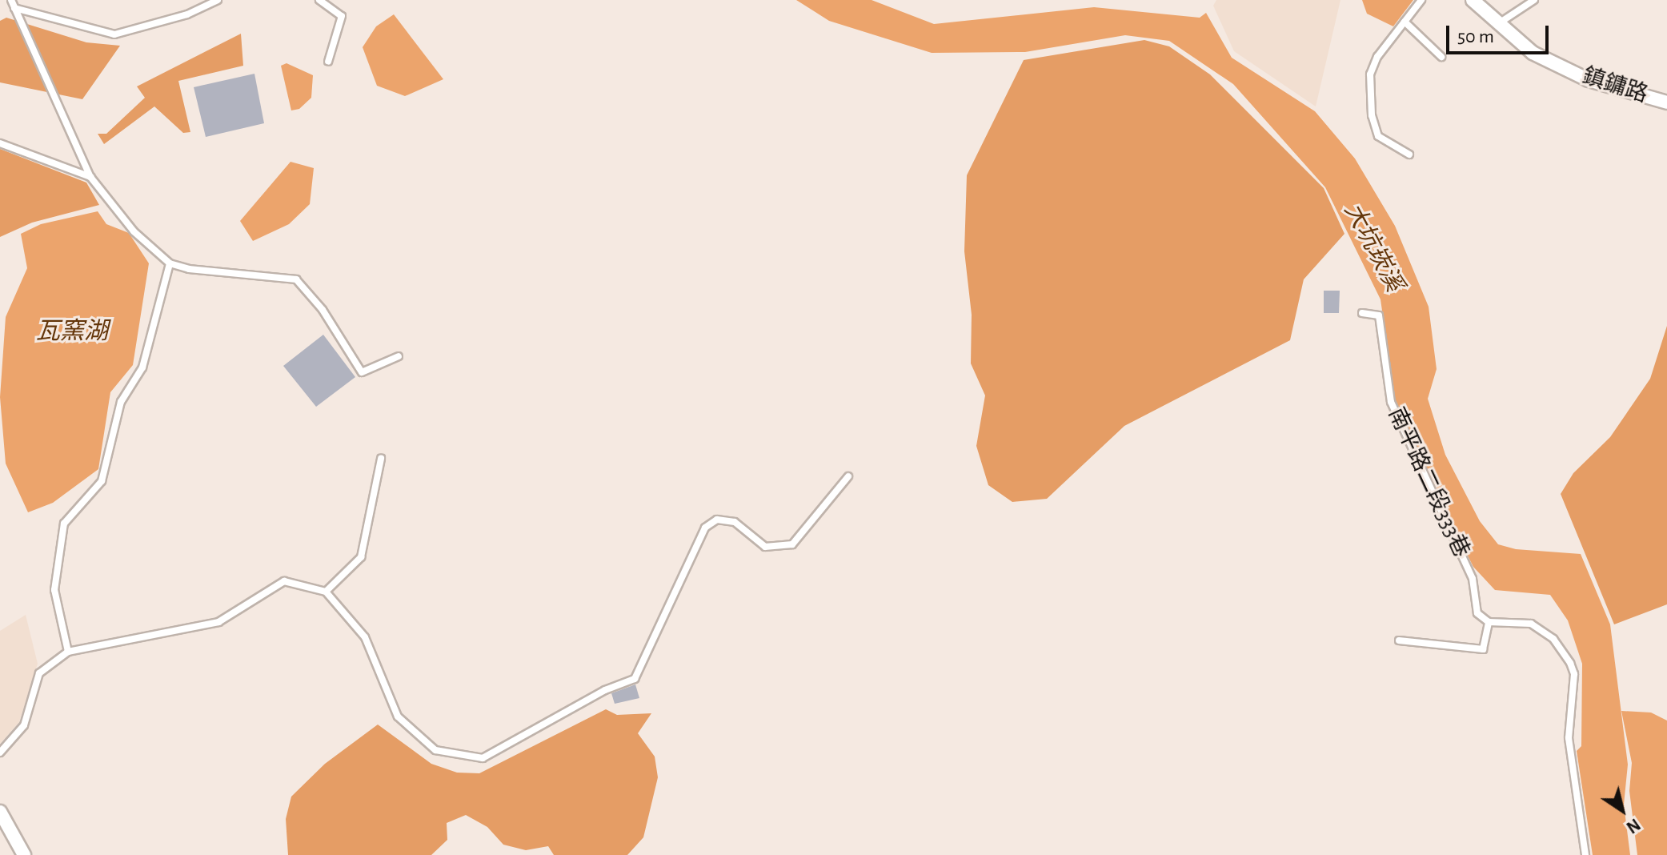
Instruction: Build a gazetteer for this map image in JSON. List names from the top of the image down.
{
  "streets": {
    "street": ["鎮鏞路"],
    "lane": ["南平路二段333巷"]
  },
  "water": ["大坑崁溪", "瓦窯湖"],
  "scale_bar": "50 m",
  "north": "bottom right"
}
